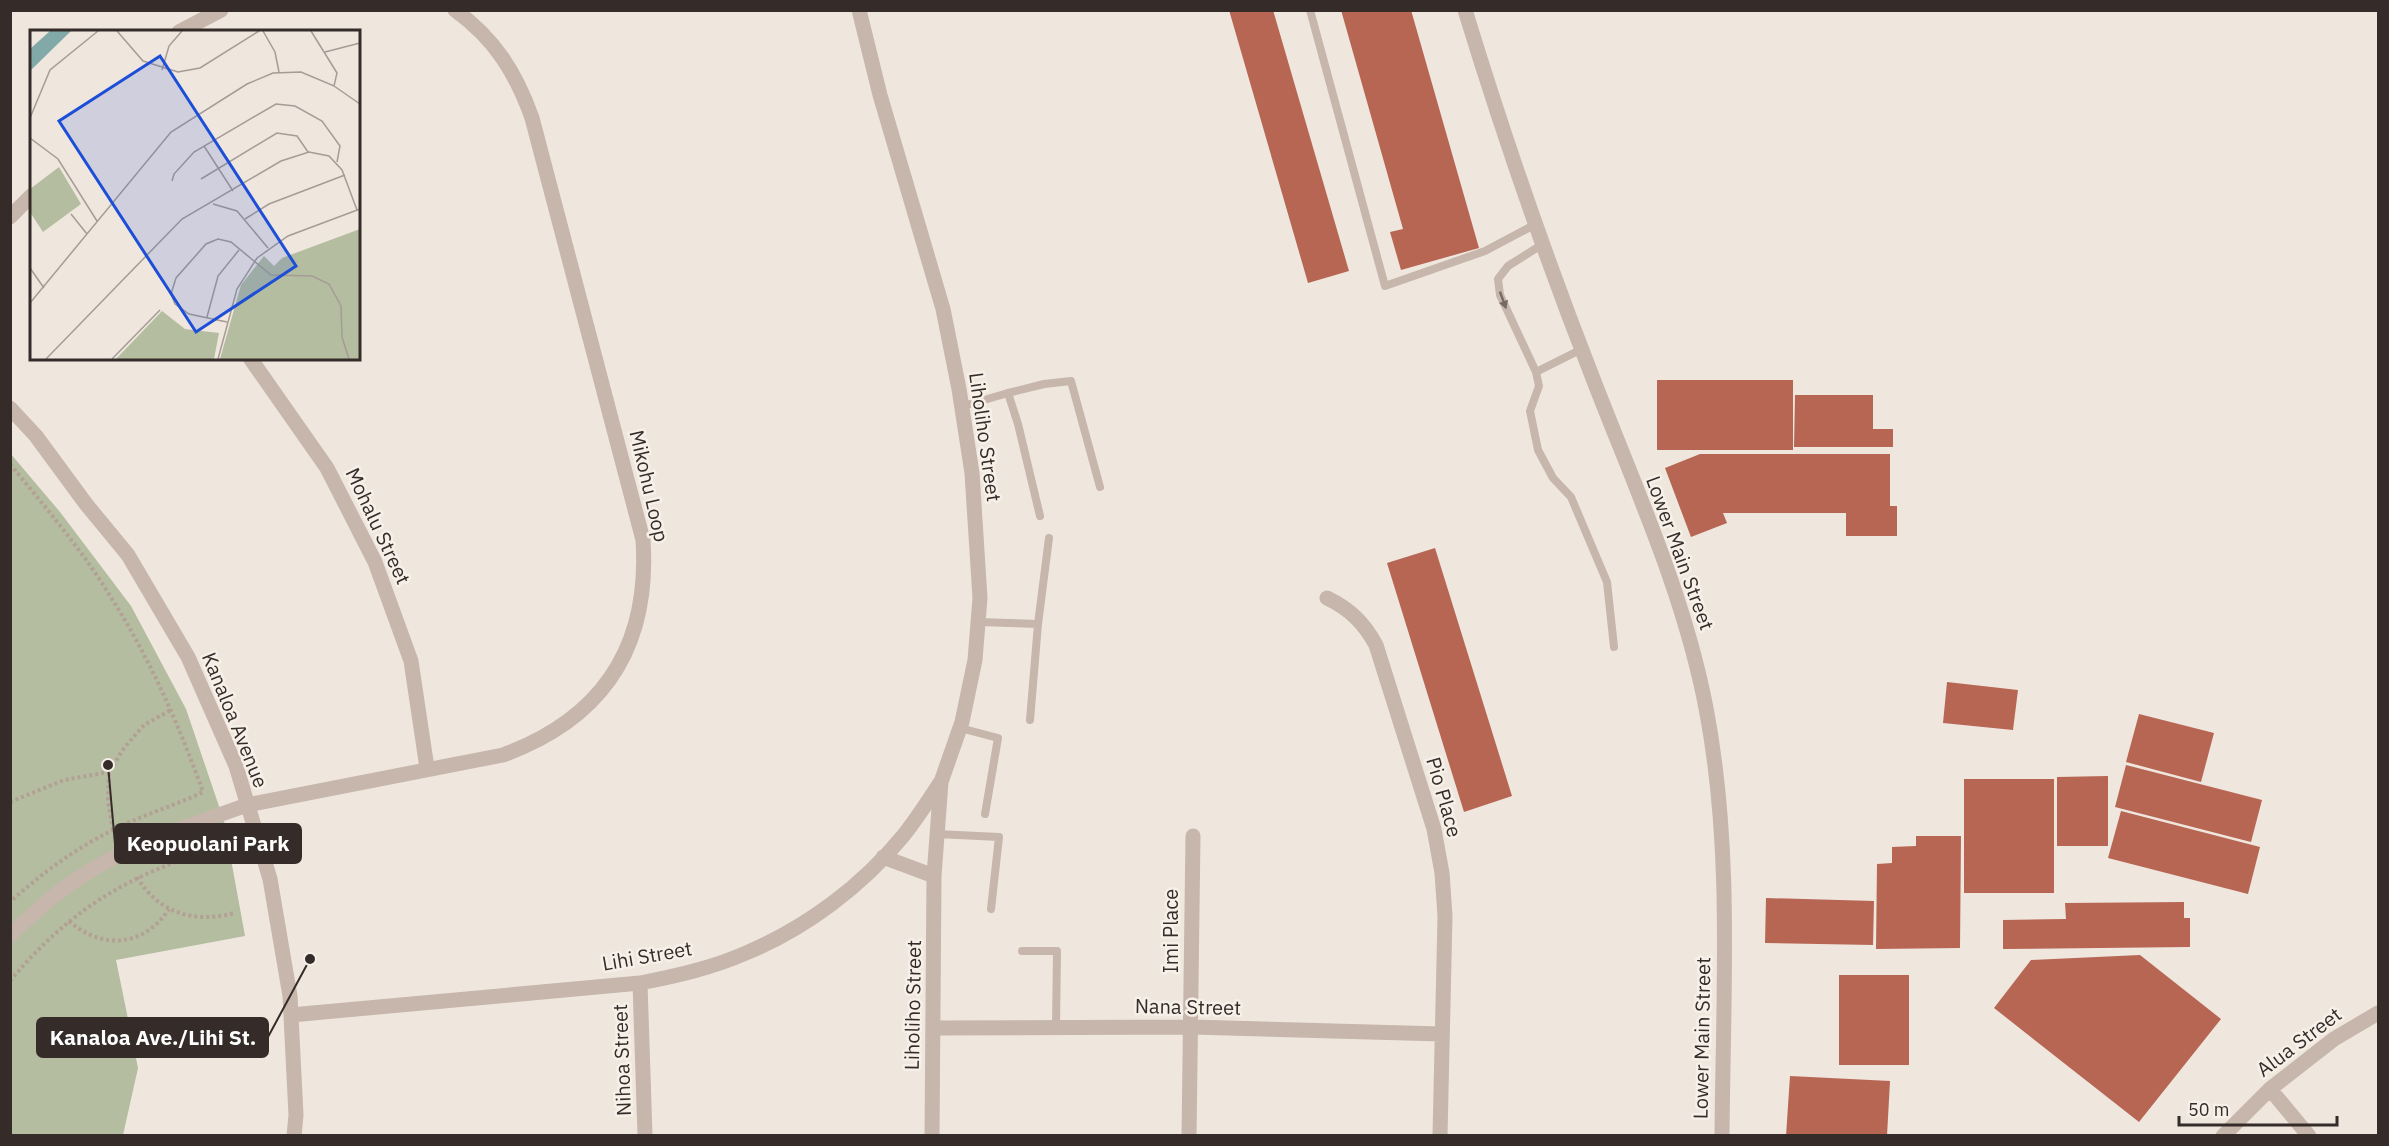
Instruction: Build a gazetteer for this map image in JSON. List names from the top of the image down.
{
  "streets": {
    "street": [
      "Liholiho Street",
      "Mikohu Loop",
      "Mohalu Street",
      "Lower Main Street",
      "Kanaloa Avenue",
      "Pio Place",
      "Imi Place",
      "Lihi Street",
      "Nana Street",
      "Alua Street",
      "Nihoa Street"
    ]
  },
  "crossings": [
    ["Liholiho Street", "Lihi Street"],
    ["Liholiho Street", "Nana Street"],
    ["Mikohu Loop", "Mohalu Street"],
    ["Mikohu Loop", "Kanaloa Avenue"],
    ["Kanaloa Avenue", "Lihi Street"],
    ["Pio Place", "Nana Street"],
    ["Imi Place", "Nana Street"],
    ["Lihi Street", "Nihoa Street"]
  ],
  "places": ["Keopuolani Park", "Kanaloa Ave./Lihi St."],
  "scale_bar": "50 m"
}
